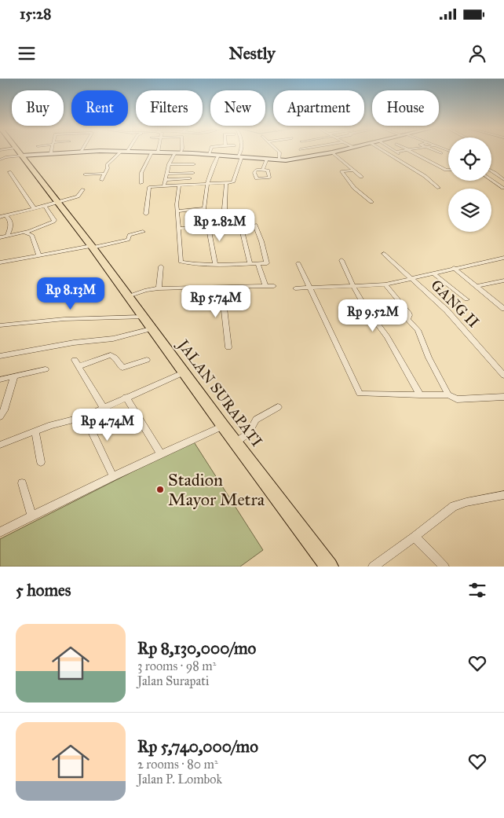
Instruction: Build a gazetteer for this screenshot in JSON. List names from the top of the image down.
{
  "streets": {
    "highway": ["JALAN SURAPATI"],
    "street": ["GANG II"]
  },
  "places": ["Stadion Mayor Metra"],
  "page": {
    "status": "15:28",
    "header": "Nestly",
    "chip": [
      "Buy",
      "Rent",
      "Filters",
      "New",
      "Apartment",
      "House"
    ],
    "price": [
      "Rp 2.82M",
      "Rp 8.13M",
      "Rp 5.74M",
      "Rp 9.52M",
      "Rp 4.74M"
    ],
    "heading": "5 homes",
    "list": [
      {
        "name": "Rp 8,130,000/mo",
        "note": "3 rooms · 98 m² · Jalan Surapati"
      },
      {
        "name": "Rp 5,740,000/mo",
        "note": "2 rooms · 80 m² · Jalan P. Lombok"
      }
    ]
  }
}
